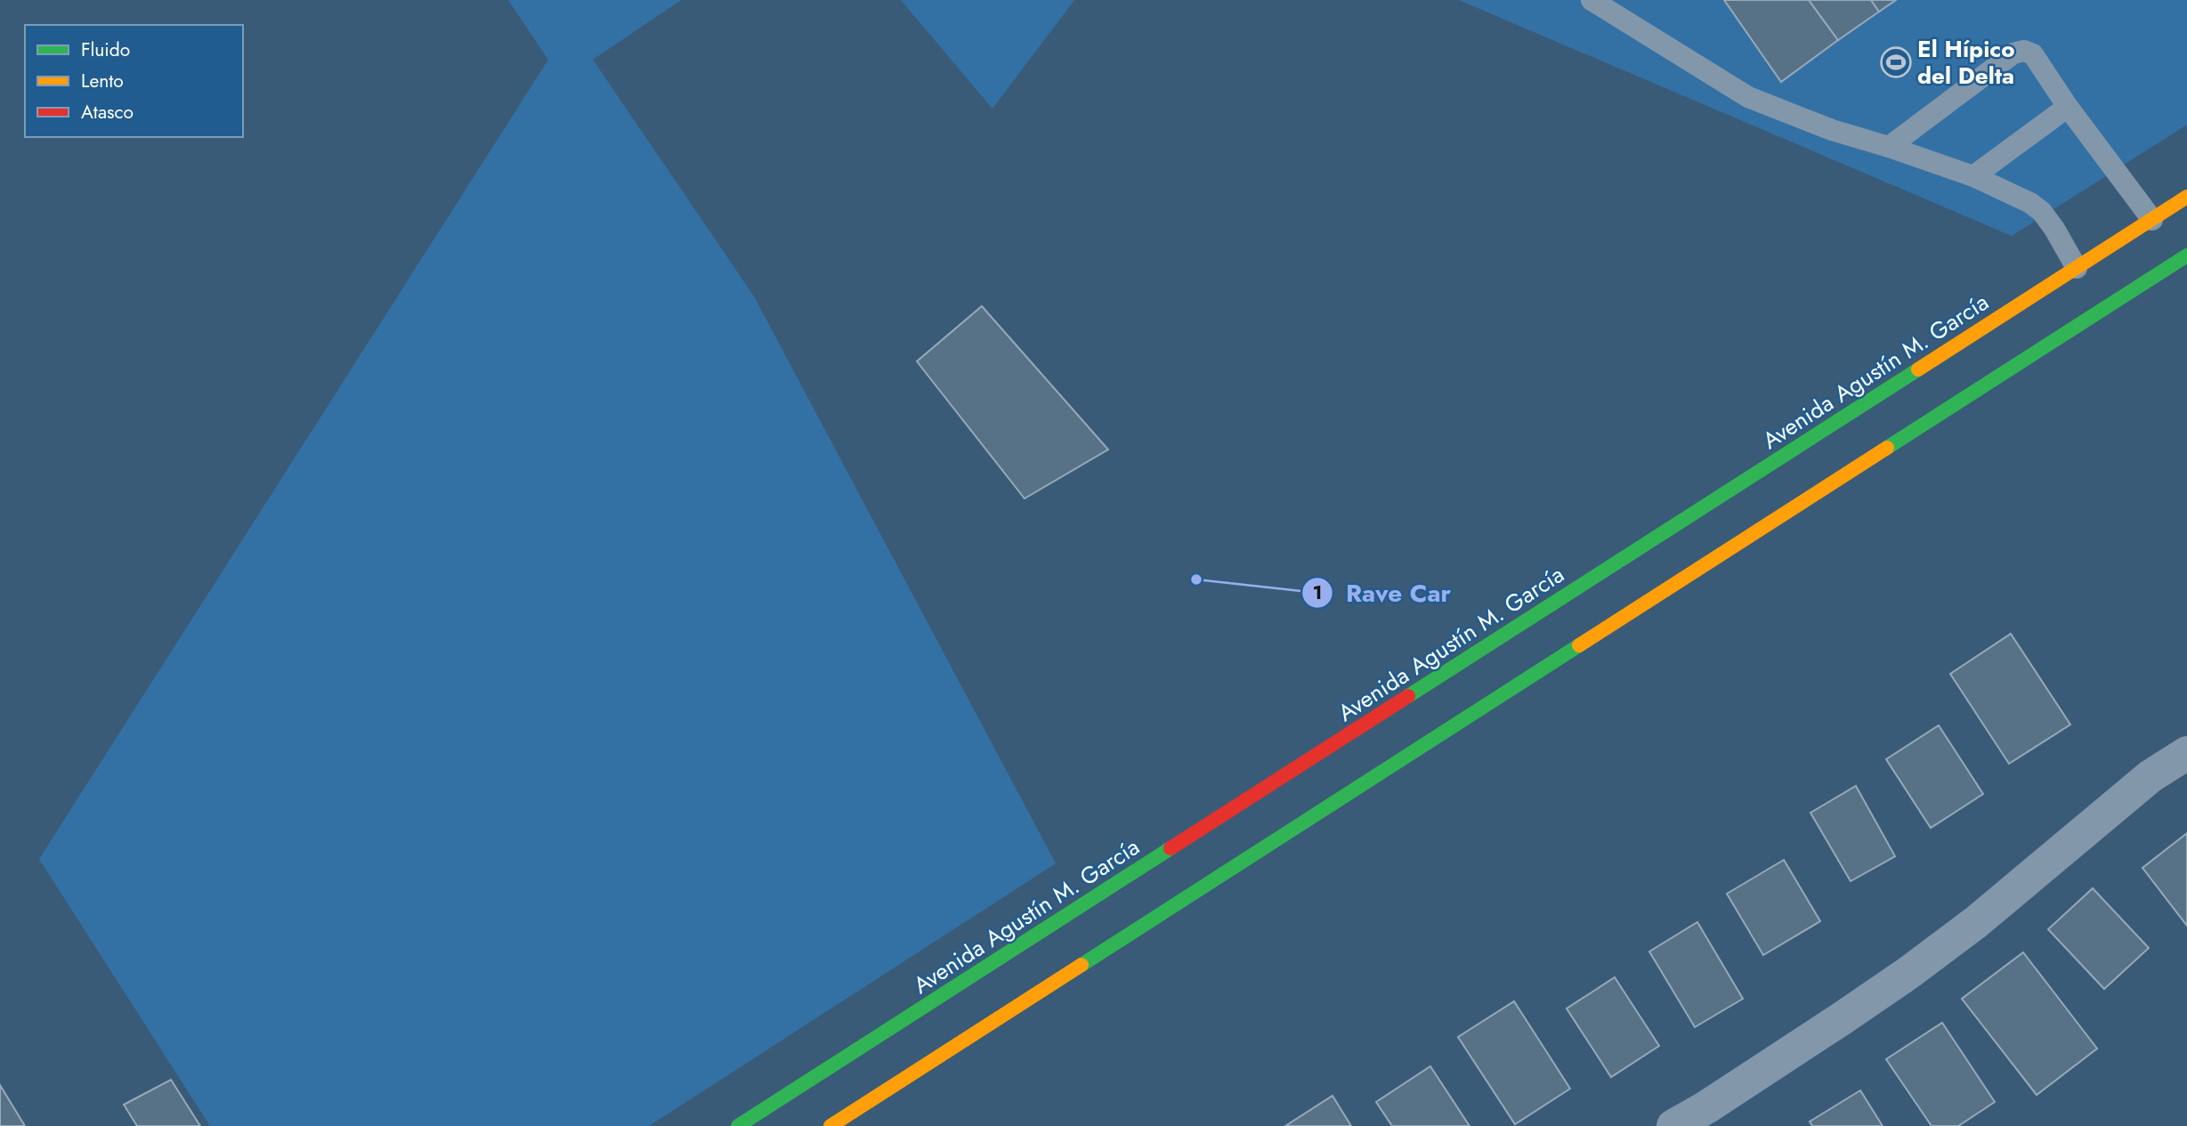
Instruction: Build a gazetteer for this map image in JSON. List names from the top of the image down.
{
  "streets": {
    "main road": ["Avenida Agustín M. García"]
  },
  "places": {
    "sports": ["El Hípico del Delta"],
    "other": ["Rave Car"]
  },
  "legend": ["Fluido", "Lento", "Atasco"]
}
